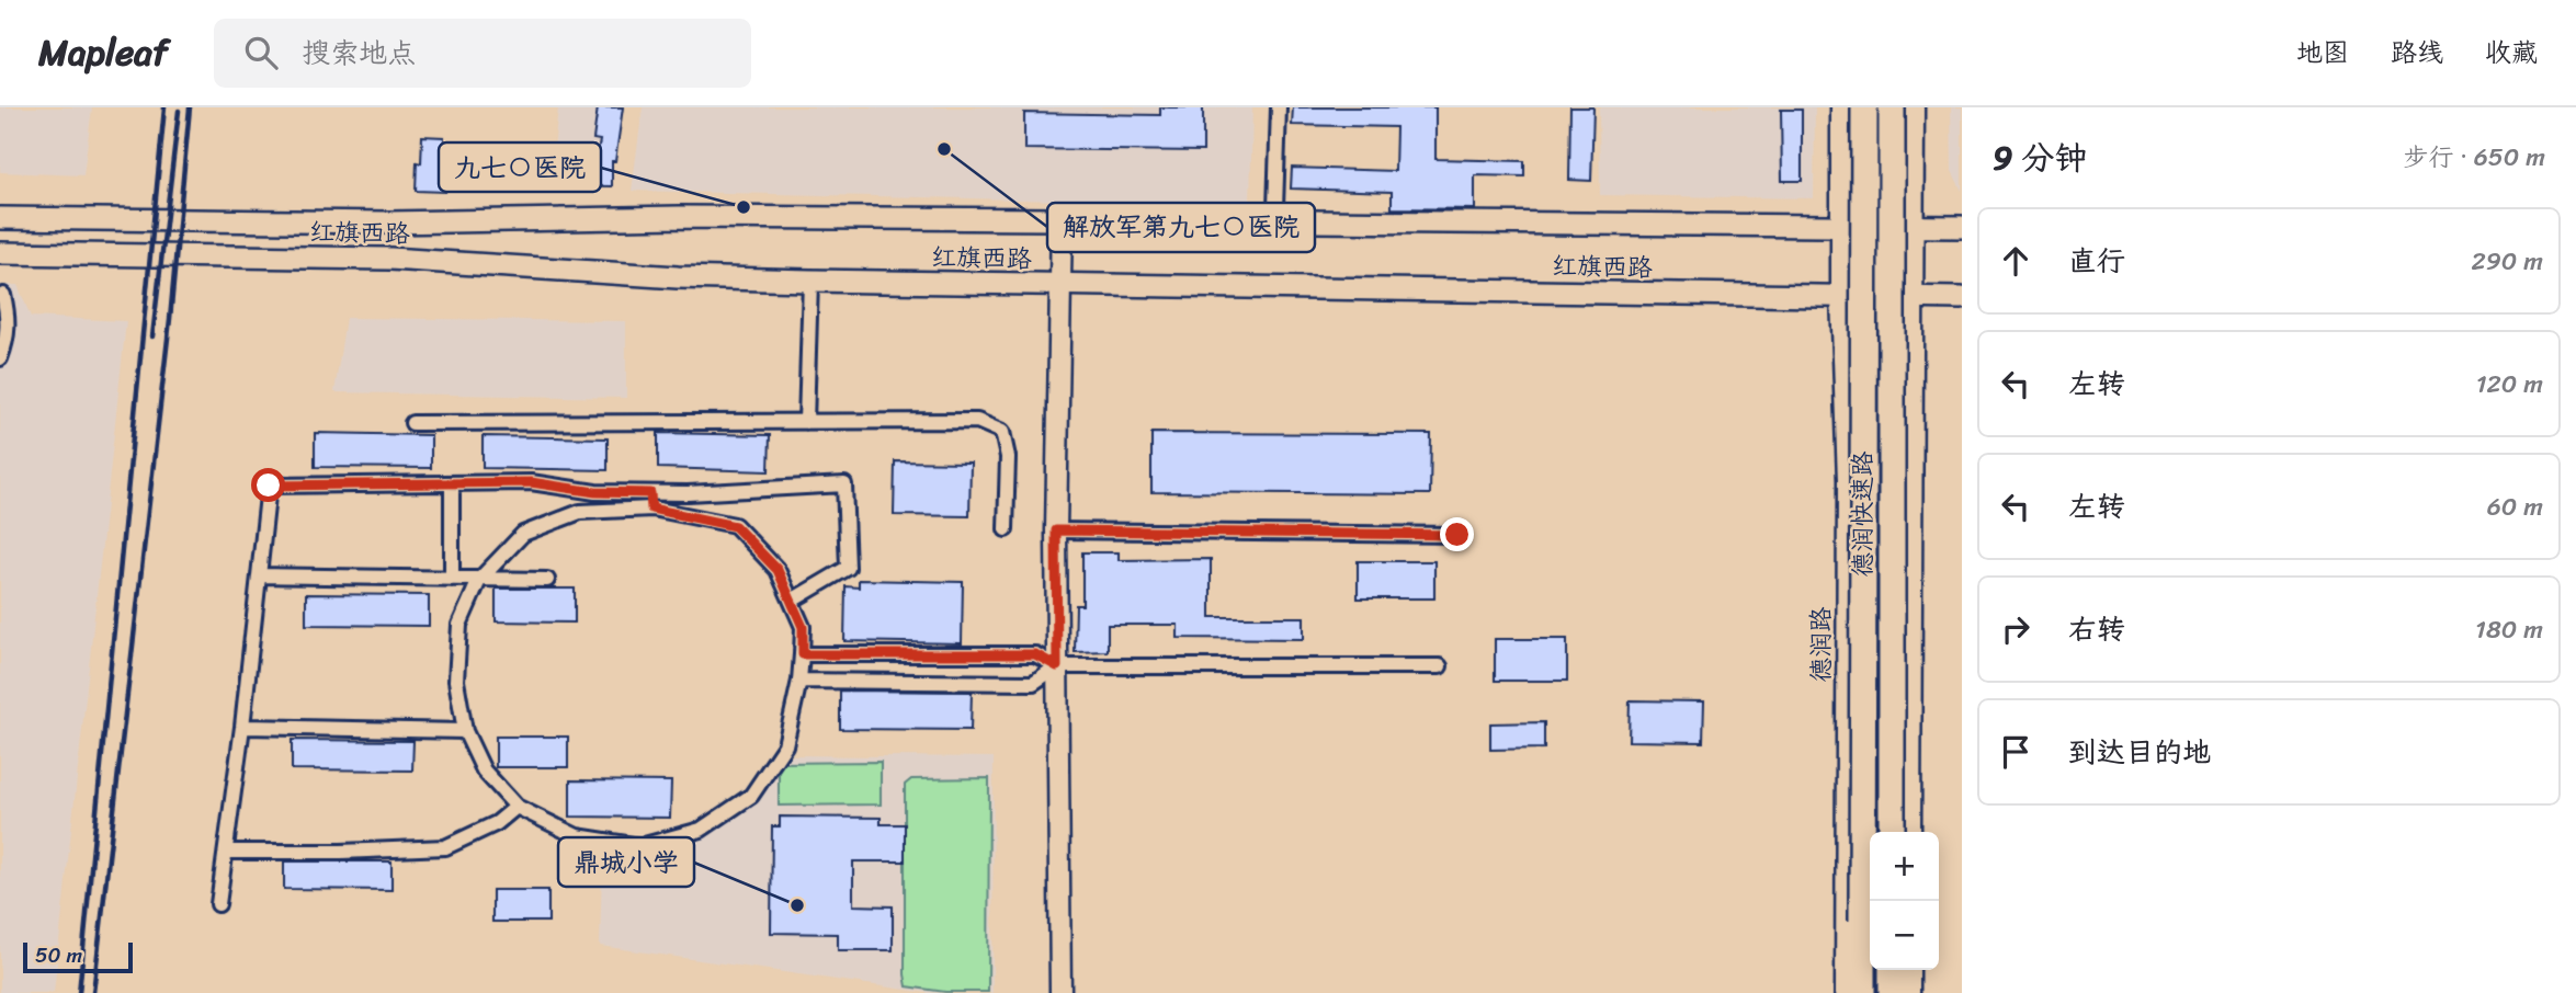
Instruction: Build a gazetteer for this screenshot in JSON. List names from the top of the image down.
{
  "streets": {
    "highway": ["德润快速路"],
    "main road": ["红旗西路", "德润路"]
  },
  "crossings": [
    ["红旗西路", "德润路"]
  ],
  "places": ["解放军第九七〇医院", "九七〇医院", "鼎城小学"],
  "scale_bar": "50 m",
  "page": {
    "header": "Mapleaf",
    "search": "搜索地点",
    "nav": ["地图", "路线", "收藏"],
    "heading": ["9 分钟", "步行 · 650 m"],
    "list": [
      ["直行", "290 m"],
      ["左转", "120 m"],
      ["左转", "60 m"],
      ["右转", "180 m"],
      "到达目的地"
    ],
    "map_buttons": ["+", "−"],
    "scale": "50 m"
  }
}
